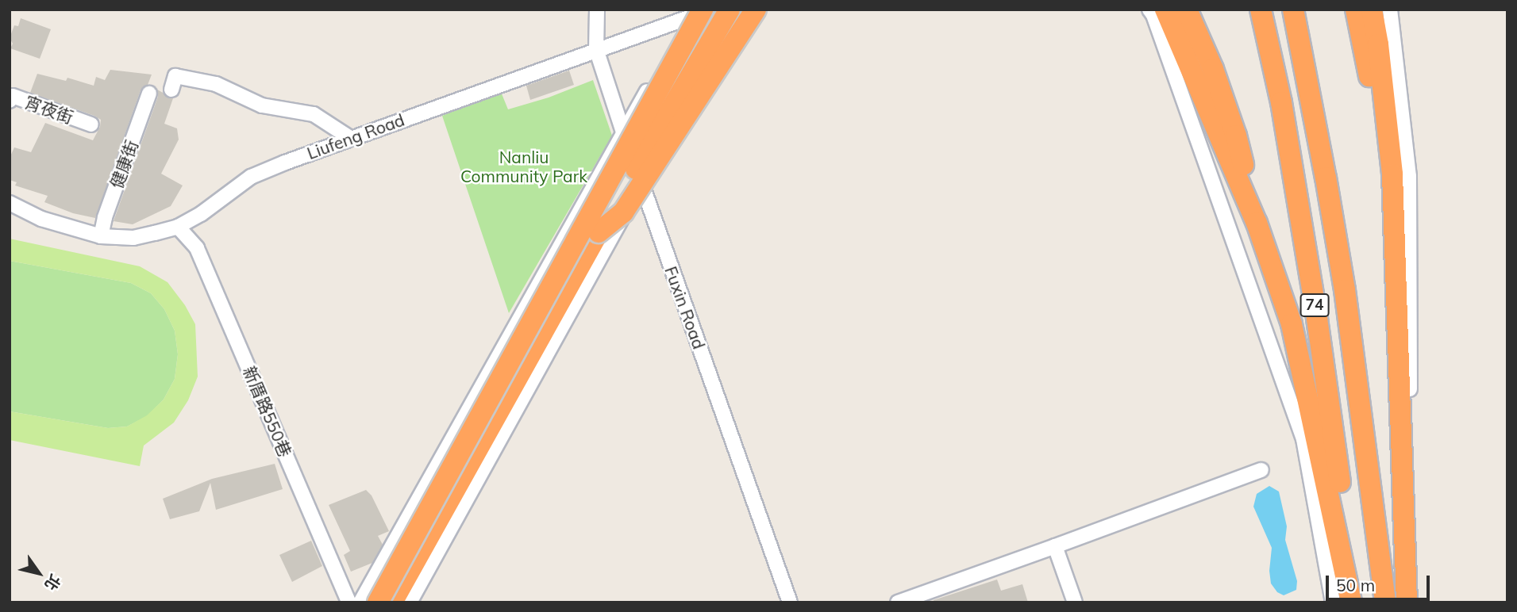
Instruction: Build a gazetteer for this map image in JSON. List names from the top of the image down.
{
  "streets": {
    "highway": ["74"],
    "street": [
      "宵夜街",
      "Liufeng Road",
      "健康街",
      "Fuxin Road",
      "新厝路550巷"
    ]
  },
  "crossings": [
    ["Liufeng Road", "健康街"],
    ["Liufeng Road", "Fuxin Road"],
    ["Liufeng Road", "新厝路550巷"]
  ],
  "parks": ["Nanliu Community Park"],
  "scale_bar": "50 m",
  "north": "bottom right"
}
